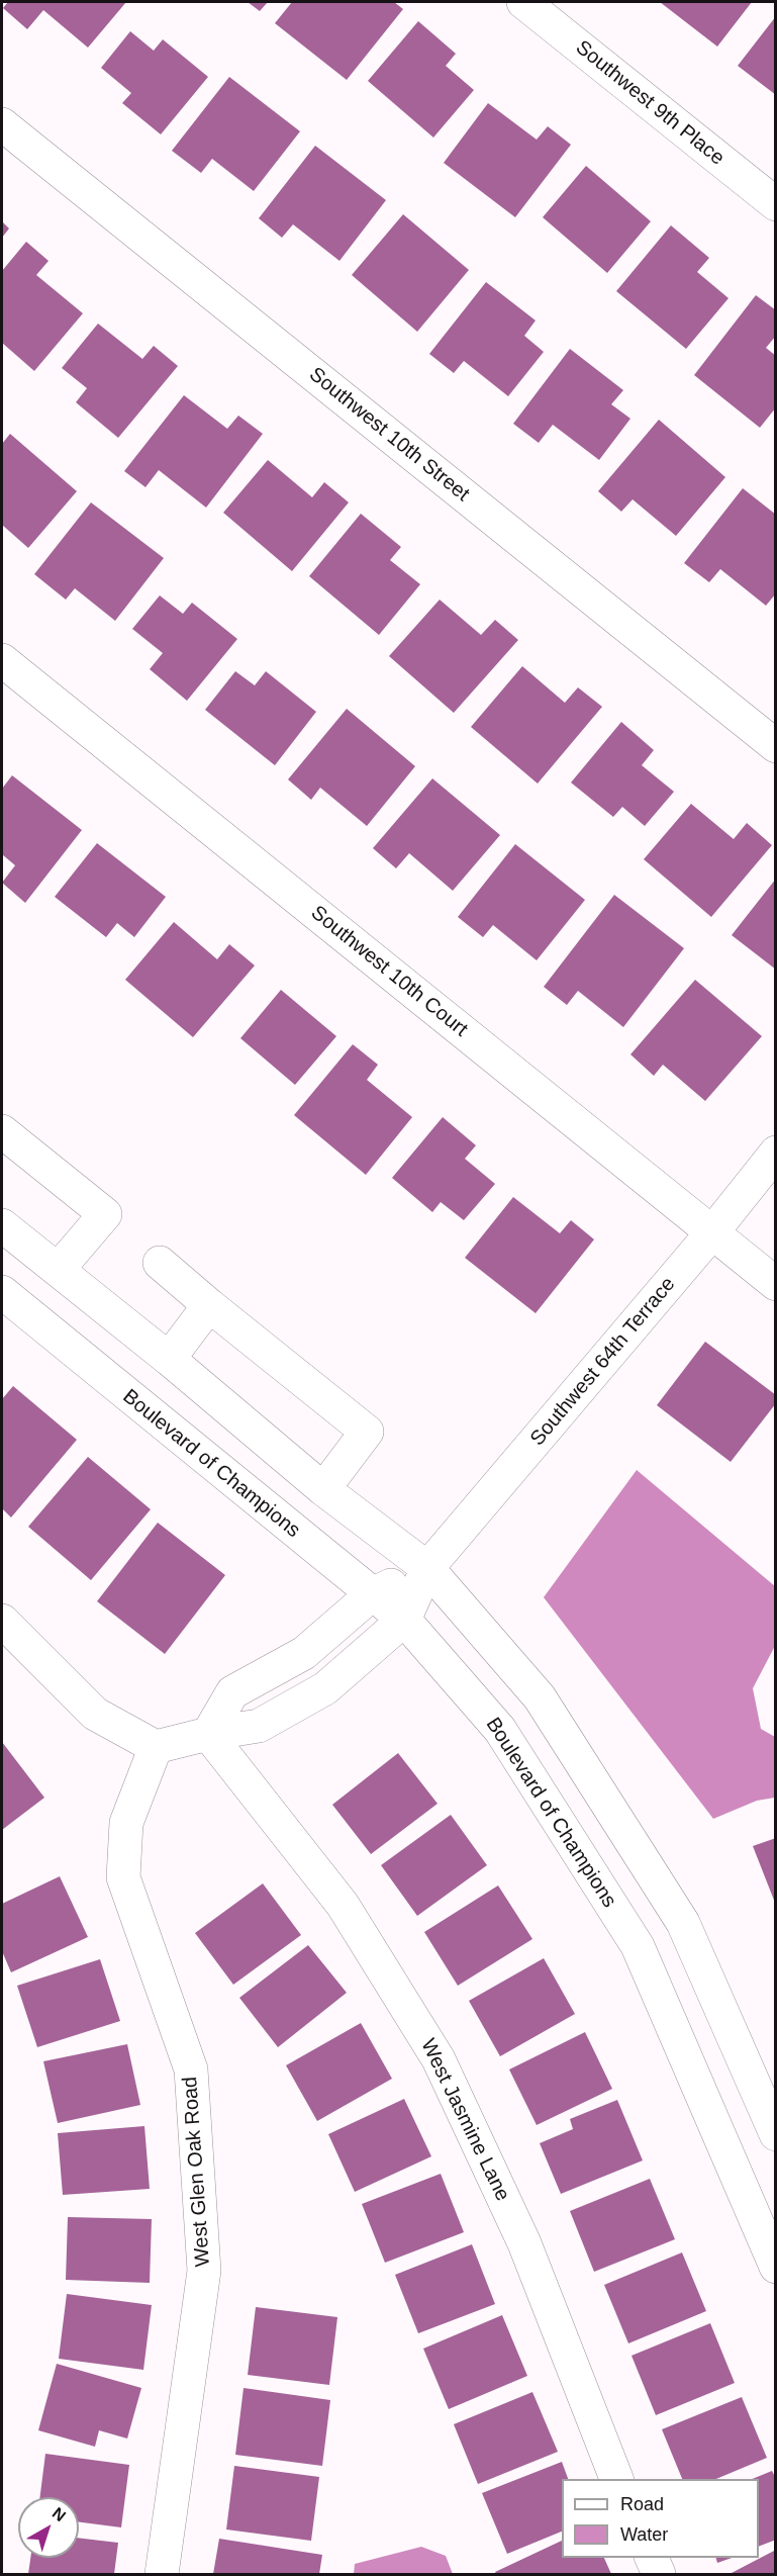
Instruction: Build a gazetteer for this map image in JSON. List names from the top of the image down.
{
  "streets": {
    "street": [
      "Southwest 9th Place",
      "Southwest 10th Street",
      "Southwest 10th Court",
      "Southwest 64th Terrace",
      "Boulevard of Champions",
      "West Jasmine Lane",
      "West Glen Oak Road"
    ]
  },
  "crossings": [
    ["Southwest 10th Court", "Southwest 64th Terrace"],
    ["Southwest 64th Terrace", "Boulevard of Champions"],
    ["Southwest 64th Terrace", "West Jasmine Lane"]
  ],
  "legend": ["Road", "Water"],
  "north": "top right"
}
